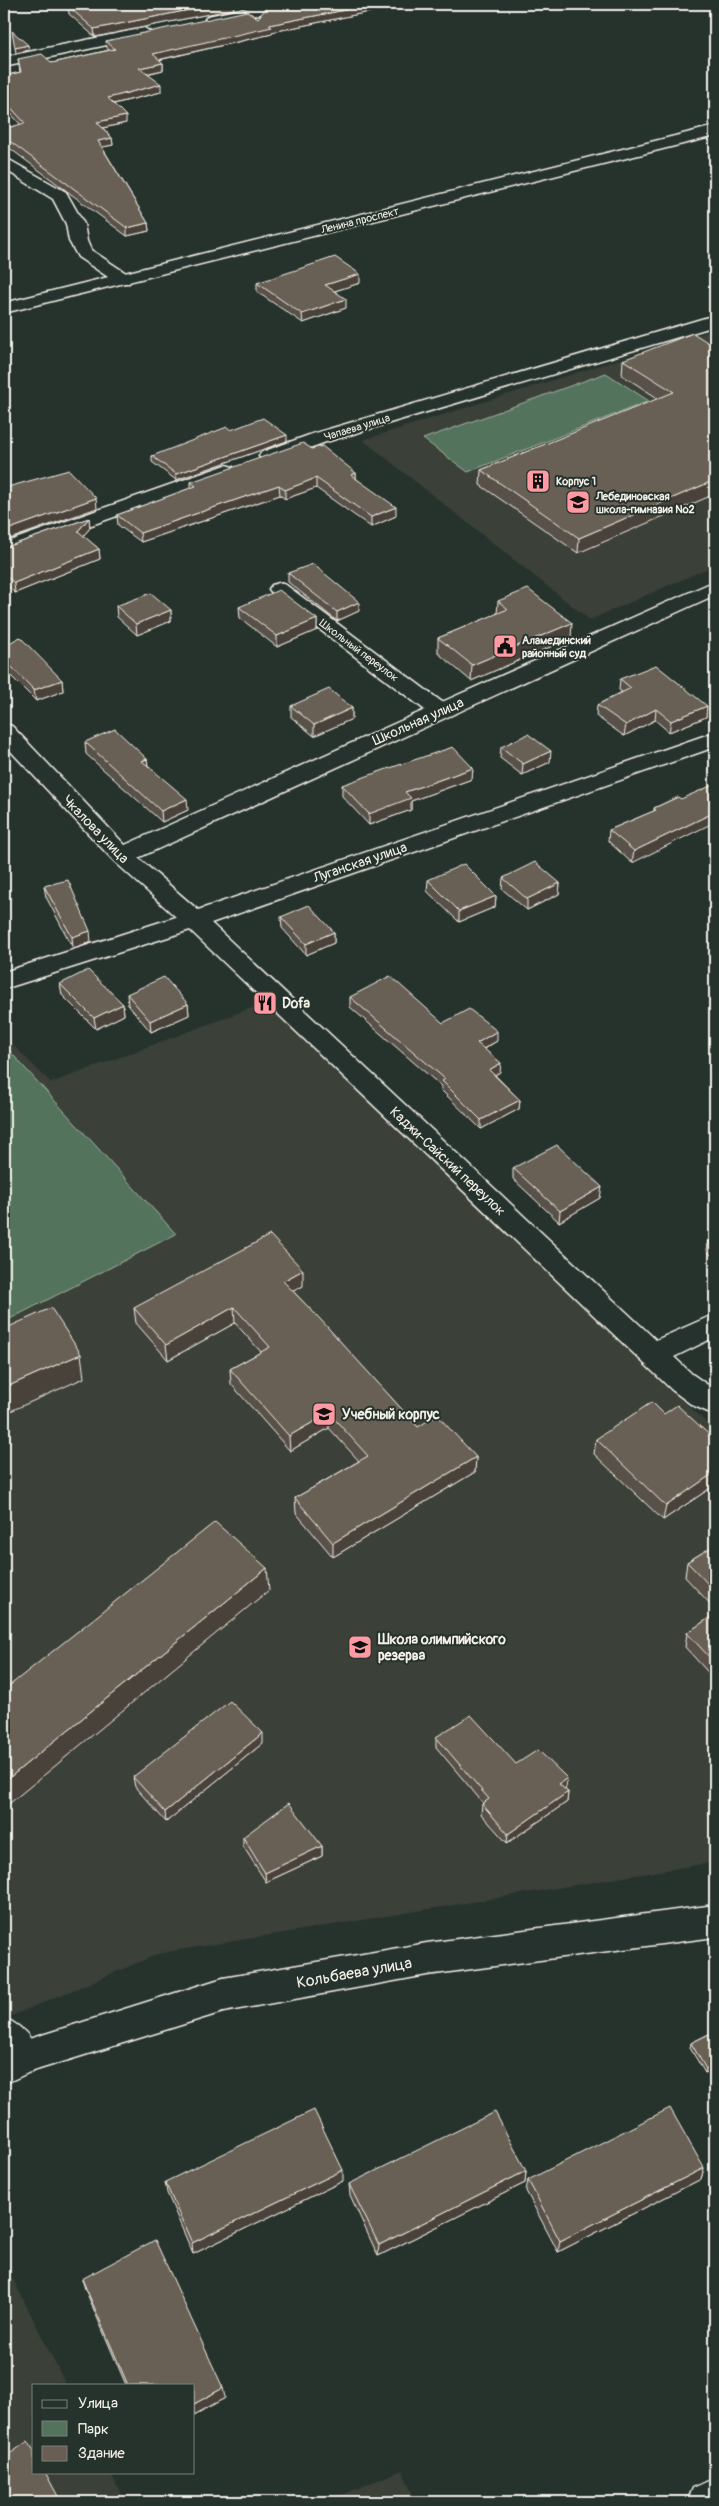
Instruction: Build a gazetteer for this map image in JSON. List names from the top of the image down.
{
  "streets": {
    "street": [
      "Ленина проспект",
      "Чапаева улица",
      "Школьный переулок",
      "Школьная улица",
      "Чкалова улица",
      "Луганская улица",
      "Каджи-Сайский переулок",
      "Кольбаева улица"
    ]
  },
  "crossings": [
    ["Школьный переулок", "Школьная улица"],
    ["Школьная улица", "Чкалова улица"],
    ["Чкалова улица", "Луганская улица"],
    ["Чкалова улица", "Каджи-Сайский переулок"],
    ["Луганская улица", "Каджи-Сайский переулок"]
  ],
  "places": {
    "building": ["Корпус 1"],
    "school or university": ["Лебединовская школа-гимназия №2", "Учебный корпус", "Школа олимпийского резерва"],
    "public building": ["Аламединский районный суд"],
    "restaurant": ["Dofa"]
  },
  "legend": ["Улица", "Парк", "Здание"]
}
